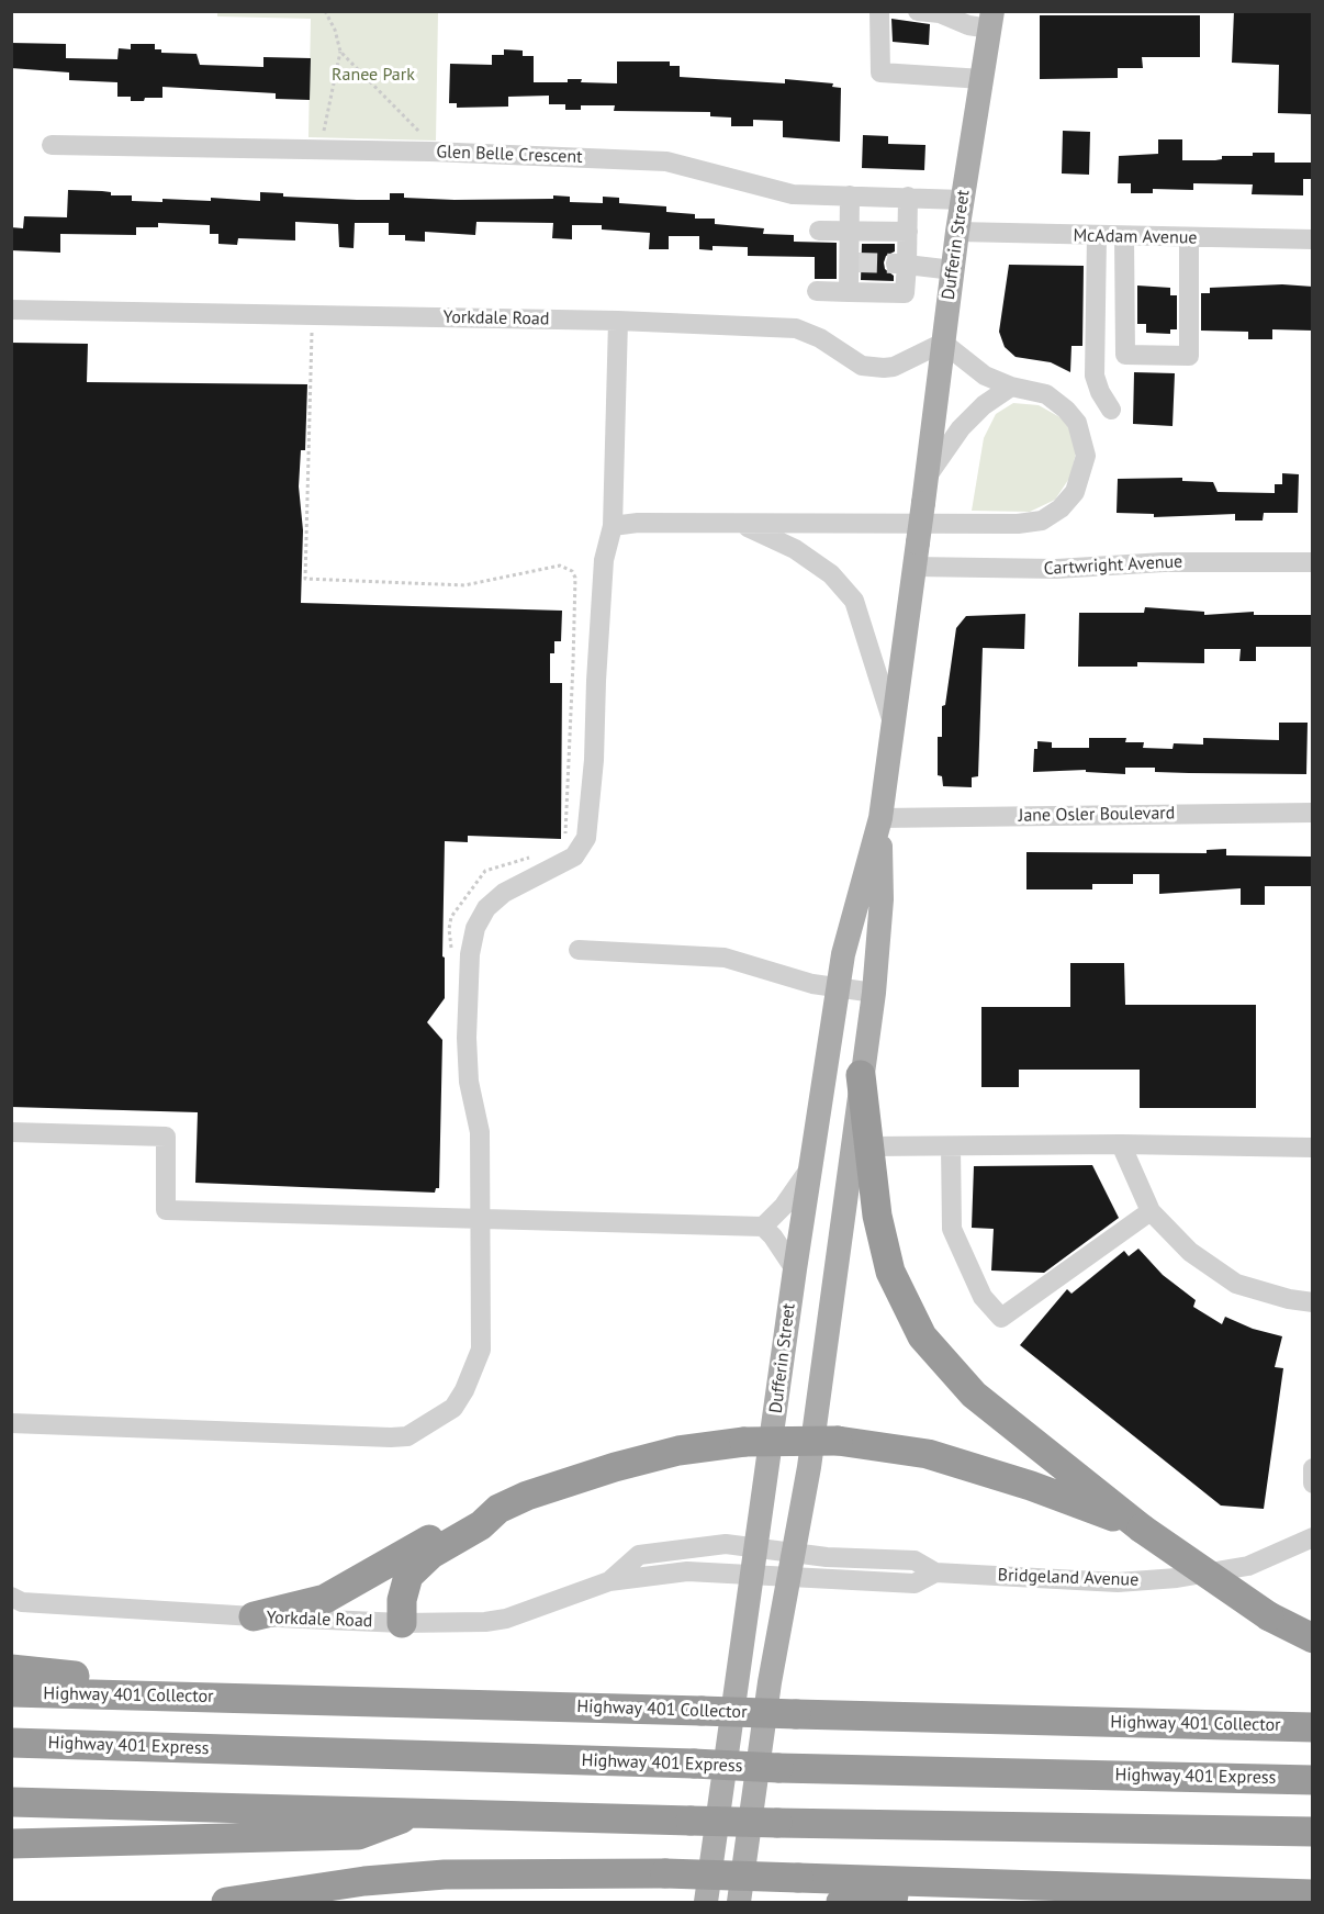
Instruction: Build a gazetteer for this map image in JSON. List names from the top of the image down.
{
  "streets": {
    "highway": ["Highway 401 Collector", "Highway 401 Express"],
    "main road": ["Dufferin Street"],
    "street": [
      "Glen Belle Crescent",
      "McAdam Avenue",
      "Yorkdale Road",
      "Cartwright Avenue",
      "Jane Osler Boulevard",
      "Bridgeland Avenue"
    ]
  },
  "crossings": [
    ["Glen Belle Crescent", "Dufferin Street"],
    ["McAdam Avenue", "Dufferin Street"],
    ["Dufferin Street", "Yorkdale Road"],
    ["Dufferin Street", "Cartwright Avenue"],
    ["Dufferin Street", "Jane Osler Boulevard"],
    ["Dufferin Street", "Bridgeland Avenue"],
    ["Yorkdale Road", "Bridgeland Avenue"]
  ],
  "parks": ["Ranee Park"]
}
